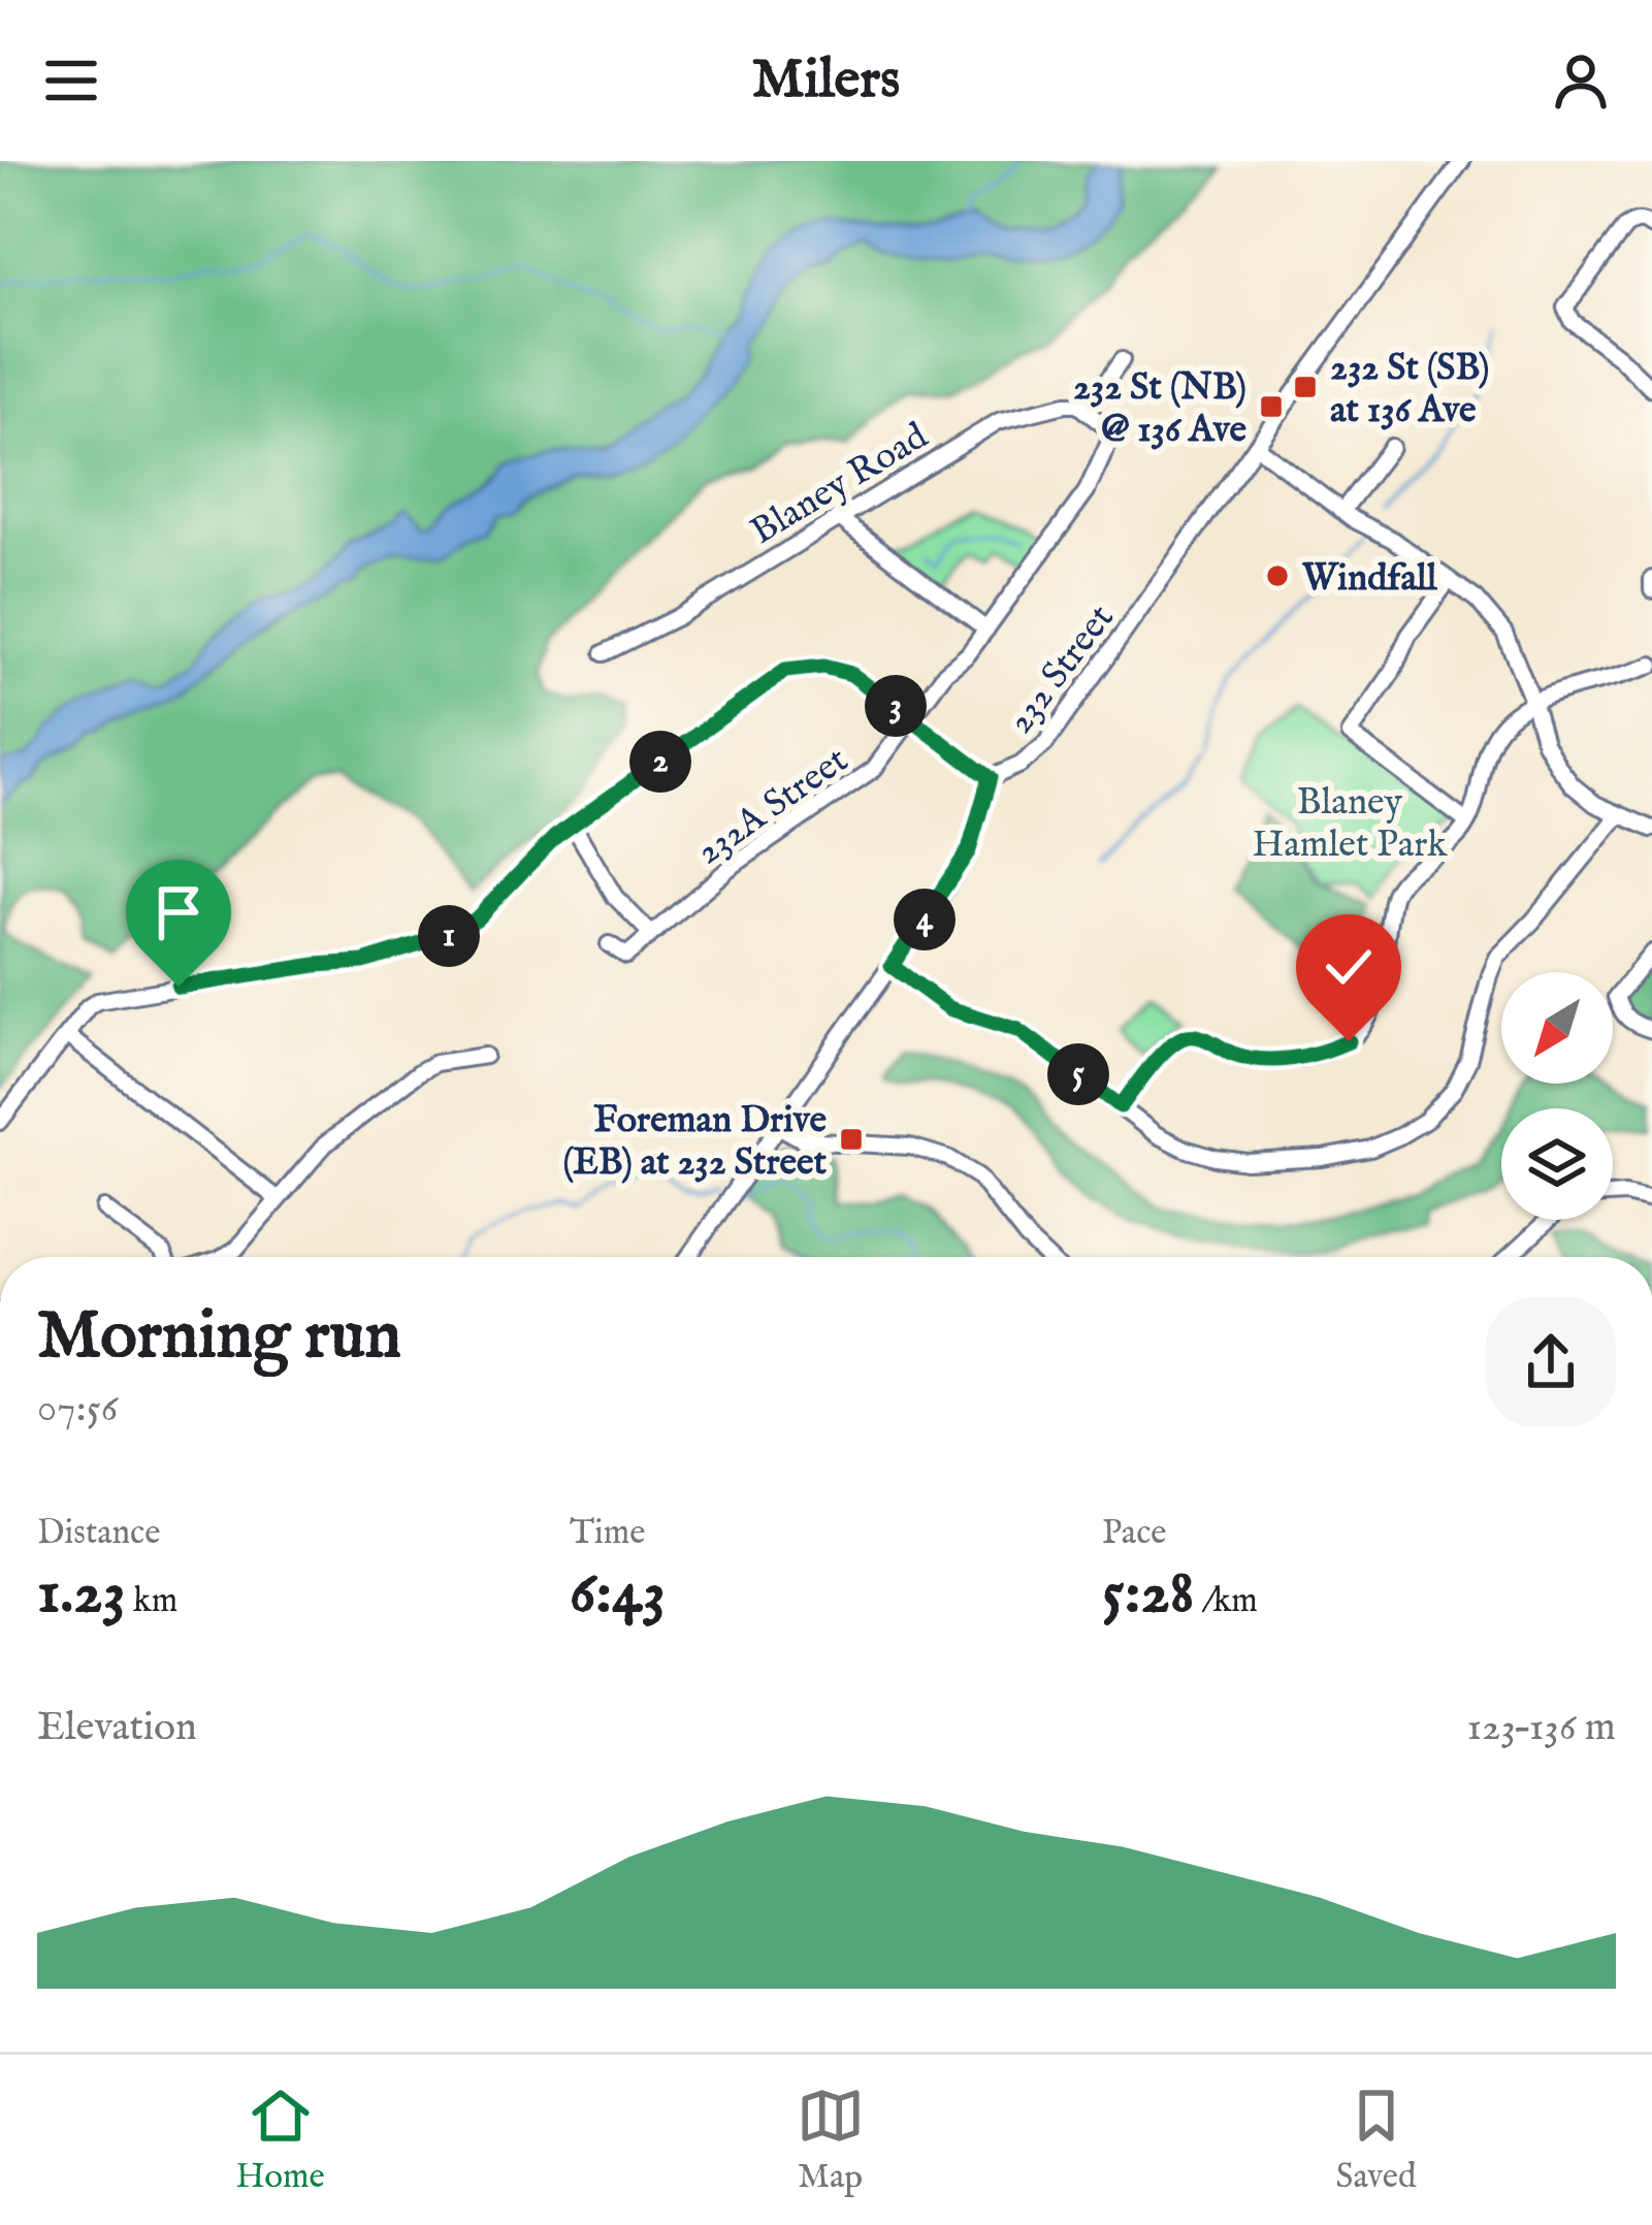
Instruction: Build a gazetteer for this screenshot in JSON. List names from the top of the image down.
{
  "streets": {
    "street": ["Blaney Road", "232 Street", "232A Street"]
  },
  "crossings": [
    ["Blaney Road", "232A Street"]
  ],
  "parks": ["Blaney Hamlet Park"],
  "places": {
    "transit": ["232 St (SB) at 136 Ave", "232 St (NB) @ 136 Ave", "Foreman Drive (EB) at 232 Street"],
    "other": ["Windfall"]
  },
  "north": "bottom left",
  "page": {
    "header": "Milers",
    "pins": [
      "3",
      "2",
      "4",
      "1",
      "5"
    ],
    "heading": ["Morning run", "07:56"],
    "stats": [
      ["Distance", "1.23 km"],
      ["Time", "6:43"],
      ["Pace", "5:28 /km"]
    ],
    "chart": ["Elevation", "123–136 m"],
    "tabs": ["Home", "Map", "Saved"]
  }
}
